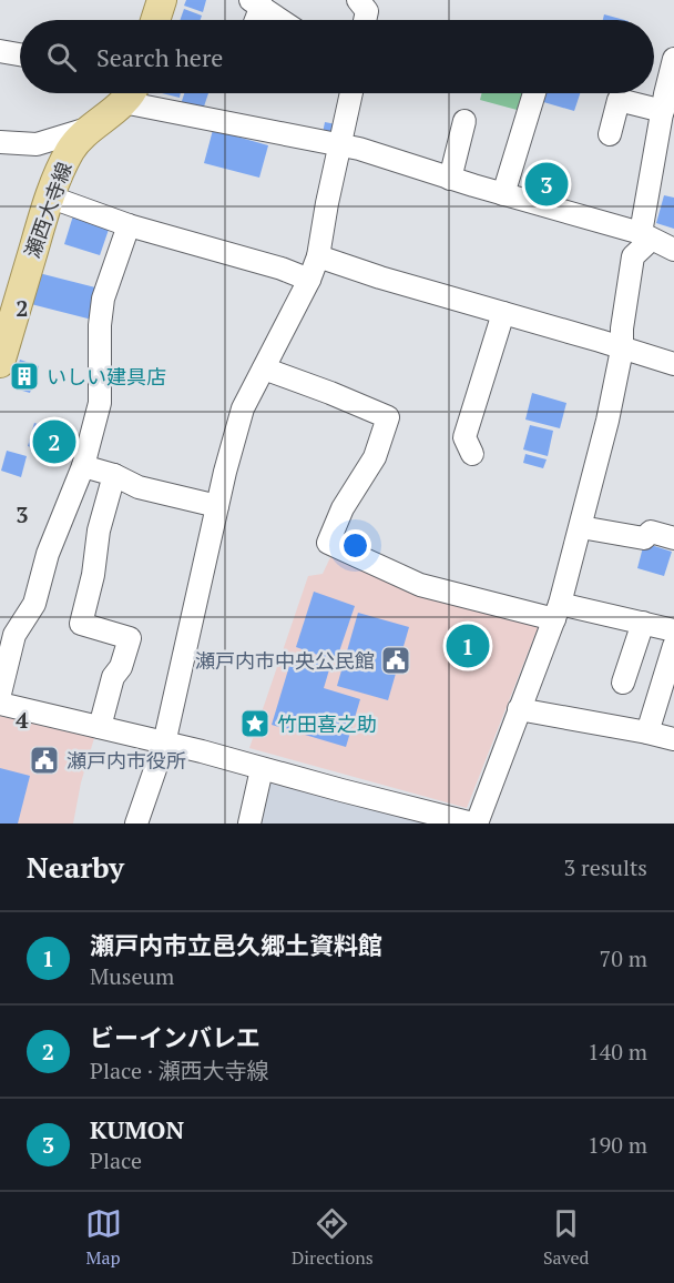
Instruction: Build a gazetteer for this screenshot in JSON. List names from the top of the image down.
{
  "streets": {
    "main road": ["瀬西大寺線"]
  },
  "places": {
    "building": ["いしい建具店"],
    "public building": ["瀬戸内市中央公民館", "瀬戸内市役所"],
    "place": ["竹田喜之助"]
  },
  "page": {
    "search": "Search here",
    "pins": ["3", "2", "1"],
    "heading": ["Nearby", "3 results"],
    "list": [
      {
        "mark": "1",
        "name": "瀬戸内市立邑久郷土資料館",
        "note": "Museum",
        "value": "70 m"
      },
      {
        "mark": "2",
        "name": "ビーインバレエ",
        "note": "Place · 瀬西大寺線",
        "value": "140 m"
      },
      {
        "mark": "3",
        "name": "KUMON",
        "note": "Place",
        "value": "190 m"
      }
    ],
    "nav": ["Map", "Directions", "Saved"]
  },
  "grid": {
    "rows": ["2", "3", "4"]
  }
}
